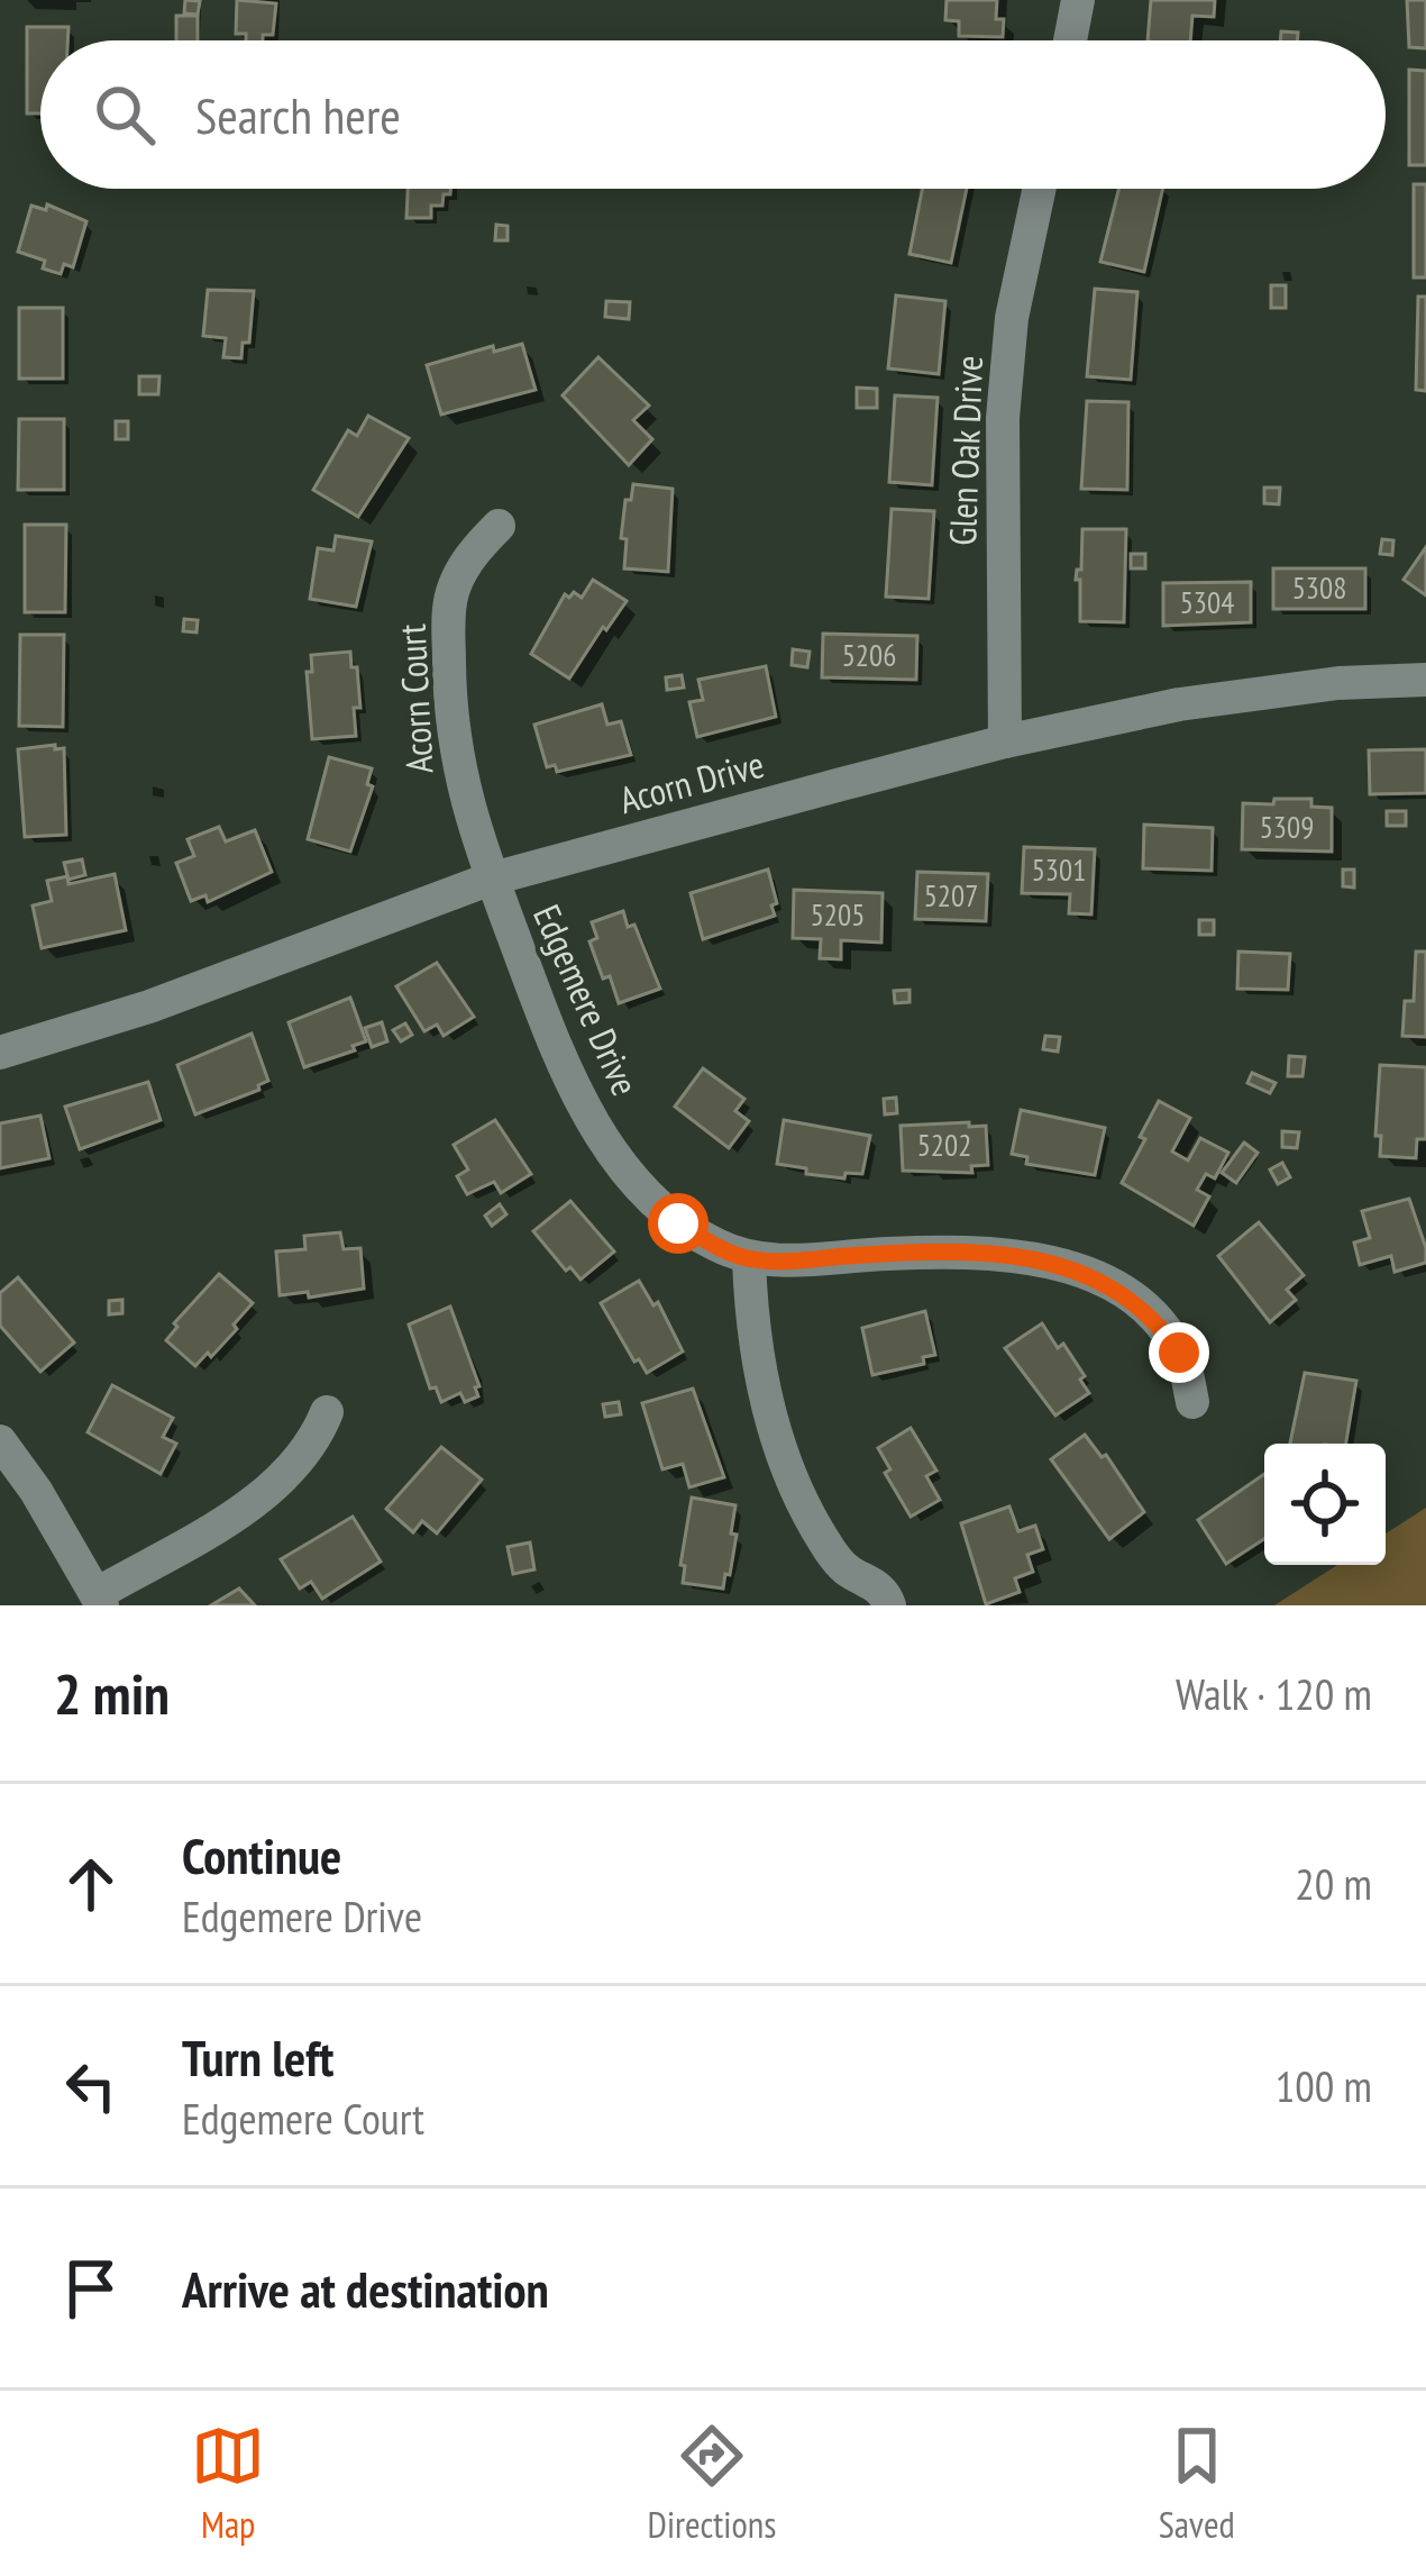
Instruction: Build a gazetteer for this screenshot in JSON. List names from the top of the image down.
{
  "streets": {
    "street": [
      "Glen Oak Drive",
      "Acorn Court",
      "Acorn Drive",
      "Edgemere Drive"
    ]
  },
  "crossings": [
    ["Glen Oak Drive", "Acorn Drive"],
    ["Acorn Court", "Acorn Drive"],
    ["Acorn Court", "Edgemere Drive"],
    ["Acorn Drive", "Edgemere Drive"]
  ],
  "house_numbers": [
    "5308",
    "5304",
    "5206",
    "5309",
    "5301",
    "5207",
    "5205",
    "5202"
  ],
  "page": {
    "search": "Search here",
    "heading": ["2 min", "Walk · 120 m"],
    "list": [
      ["Continue", "Edgemere Drive", "20 m"],
      ["Turn left", "Edgemere Court", "100 m"],
      "Arrive at destination"
    ],
    "nav": ["Map", "Directions", "Saved"]
  }
}
